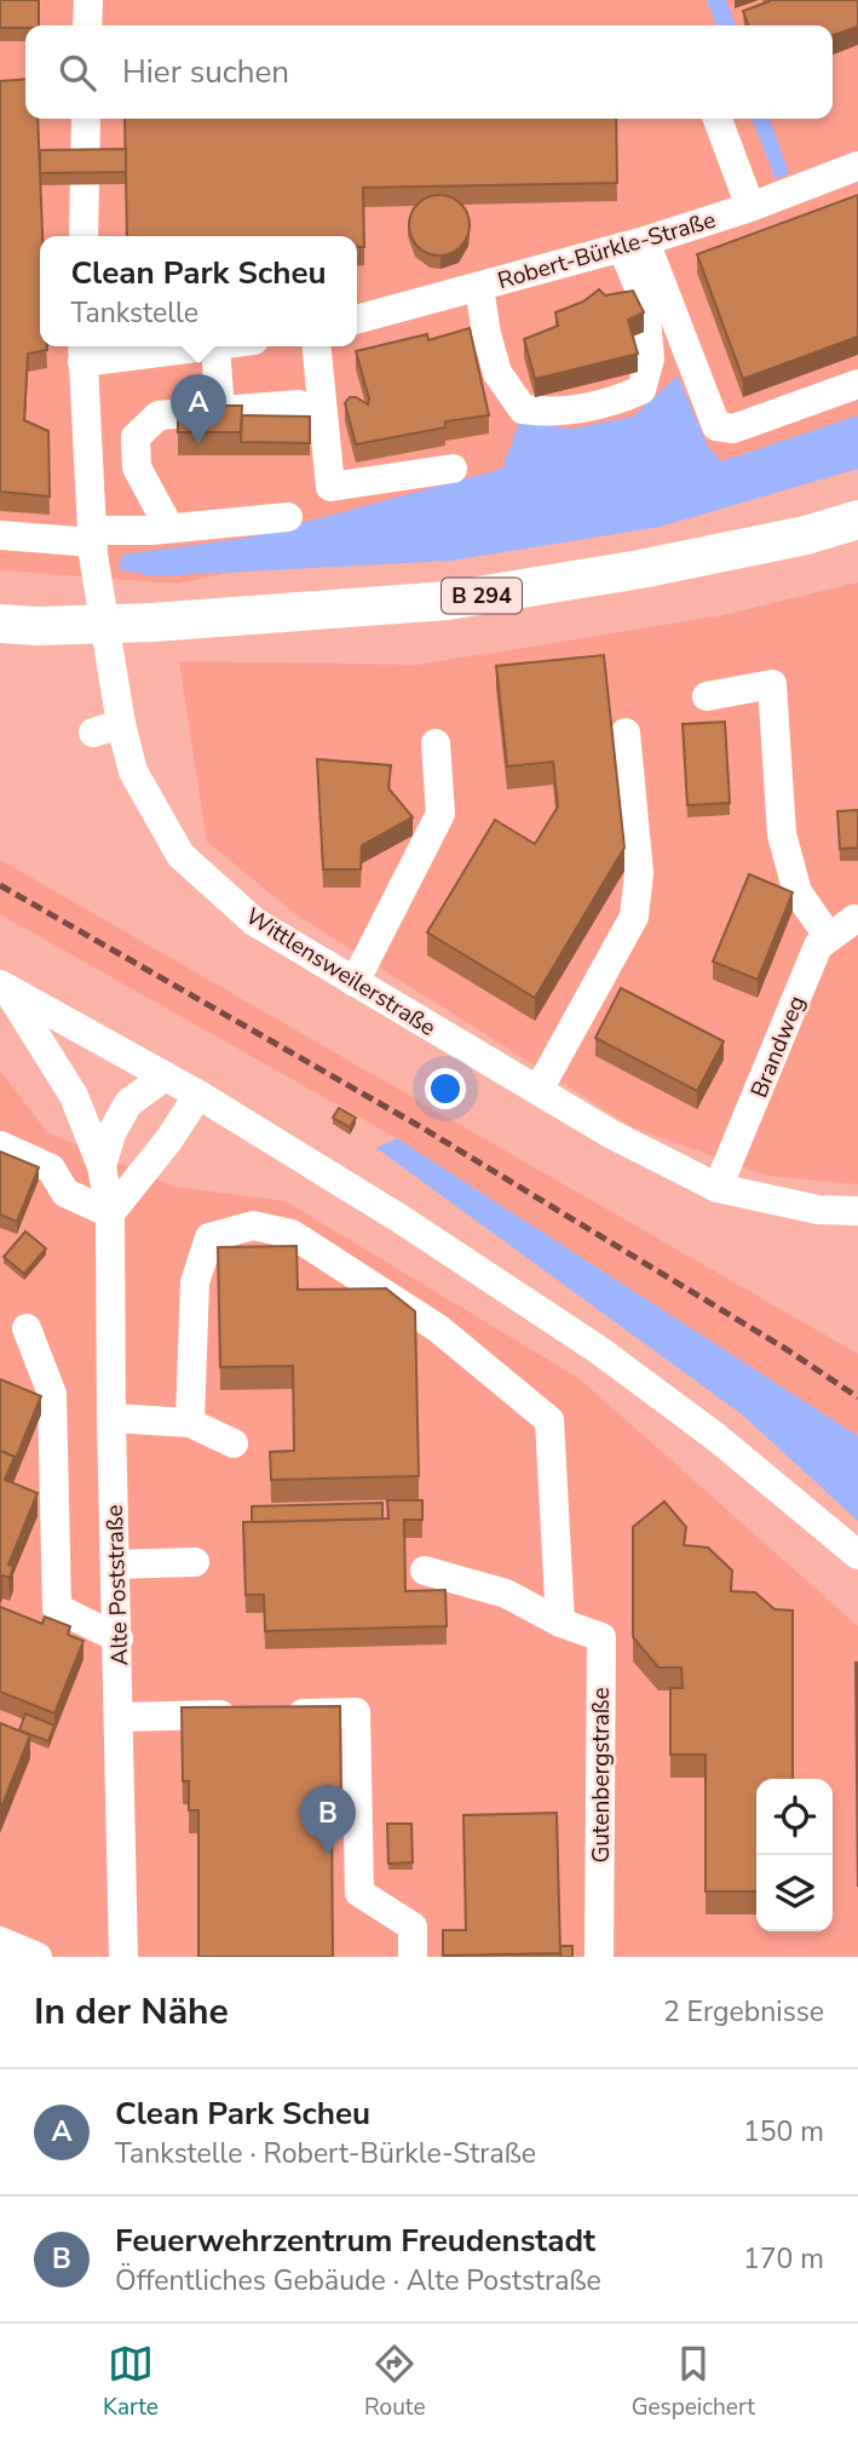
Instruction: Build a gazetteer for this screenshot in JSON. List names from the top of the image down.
{
  "streets": {
    "main road": ["B 294"],
    "street": [
      "Robert-Bürkle-Straße",
      "Wittlensweilerstraße",
      "Brandweg",
      "Alte Poststraße",
      "Gutenbergstraße"
    ]
  },
  "crossings": [
    ["Wittlensweilerstraße", "Brandweg"]
  ],
  "page": {
    "search": "Hier suchen",
    "popup": ["Clean Park Scheu", "Tankstelle"],
    "pins": ["A", "B"],
    "heading": ["In der Nähe", "2 Ergebnisse"],
    "list": [
      {
        "mark": "A",
        "name": "Clean Park Scheu",
        "note": "Tankstelle · Robert-Bürkle-Straße",
        "value": "150 m"
      },
      {
        "mark": "B",
        "name": "Feuerwehrzentrum Freudenstadt",
        "note": "Öffentliches Gebäude · Alte Poststraße",
        "value": "170 m"
      }
    ],
    "nav": ["Karte", "Route", "Gespeichert"]
  }
}
